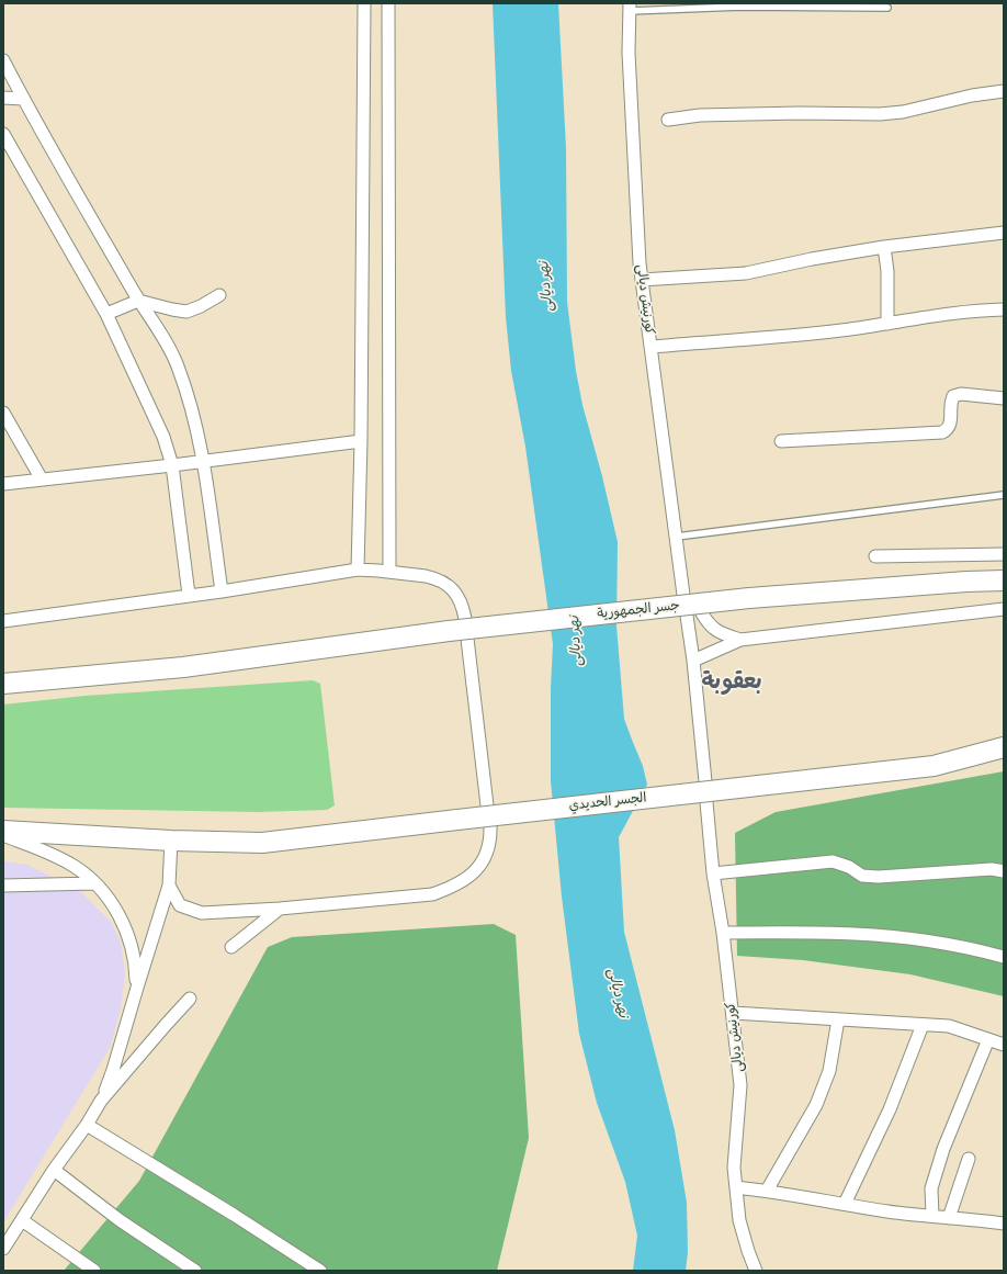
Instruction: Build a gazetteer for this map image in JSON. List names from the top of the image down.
{
  "streets": {
    "main road": ["جسر الجمهورية", "الجسر الحديدي"],
    "street": ["كورنيش ديالى"]
  },
  "districts": ["بعقوبة"],
  "water": ["نهر ديالى"]
}
